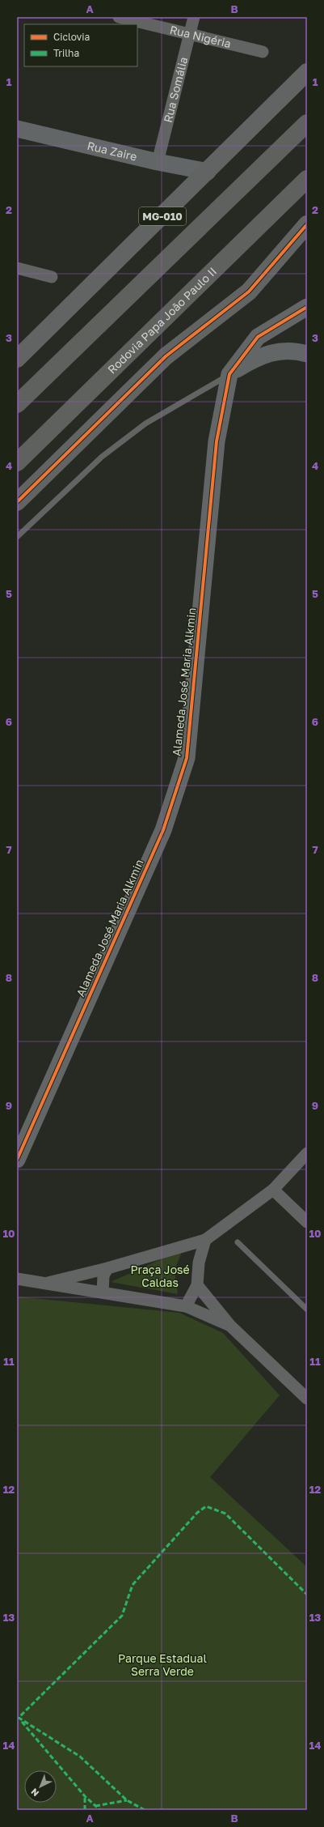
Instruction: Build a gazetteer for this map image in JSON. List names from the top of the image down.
{
  "streets": {
    "highway": ["MG-010", "Rodovia Papa João Paulo II"],
    "street": [
      "Rua Nigéria",
      "Rua Somália",
      "Rua Zaire",
      "Alameda José Maria Alkmin"
    ]
  },
  "crossings": [
    ["Rua Nigéria", "Rua Somália"],
    ["Rua Somália", "Rua Zaire"],
    ["Rua Zaire", "MG-010"]
  ],
  "parks": ["Praça José Caldas", "Parque Estadual Serra Verde"],
  "legend": ["Ciclovia", "Trilha"],
  "north": "bottom left",
  "grid": {
    "columns": ["A", "B"],
    "rows": [
      "1",
      "2",
      "3",
      "4",
      "5",
      "6",
      "7",
      "8",
      "9",
      "10",
      "11",
      "12",
      "13",
      "14"
    ]
  }
}
